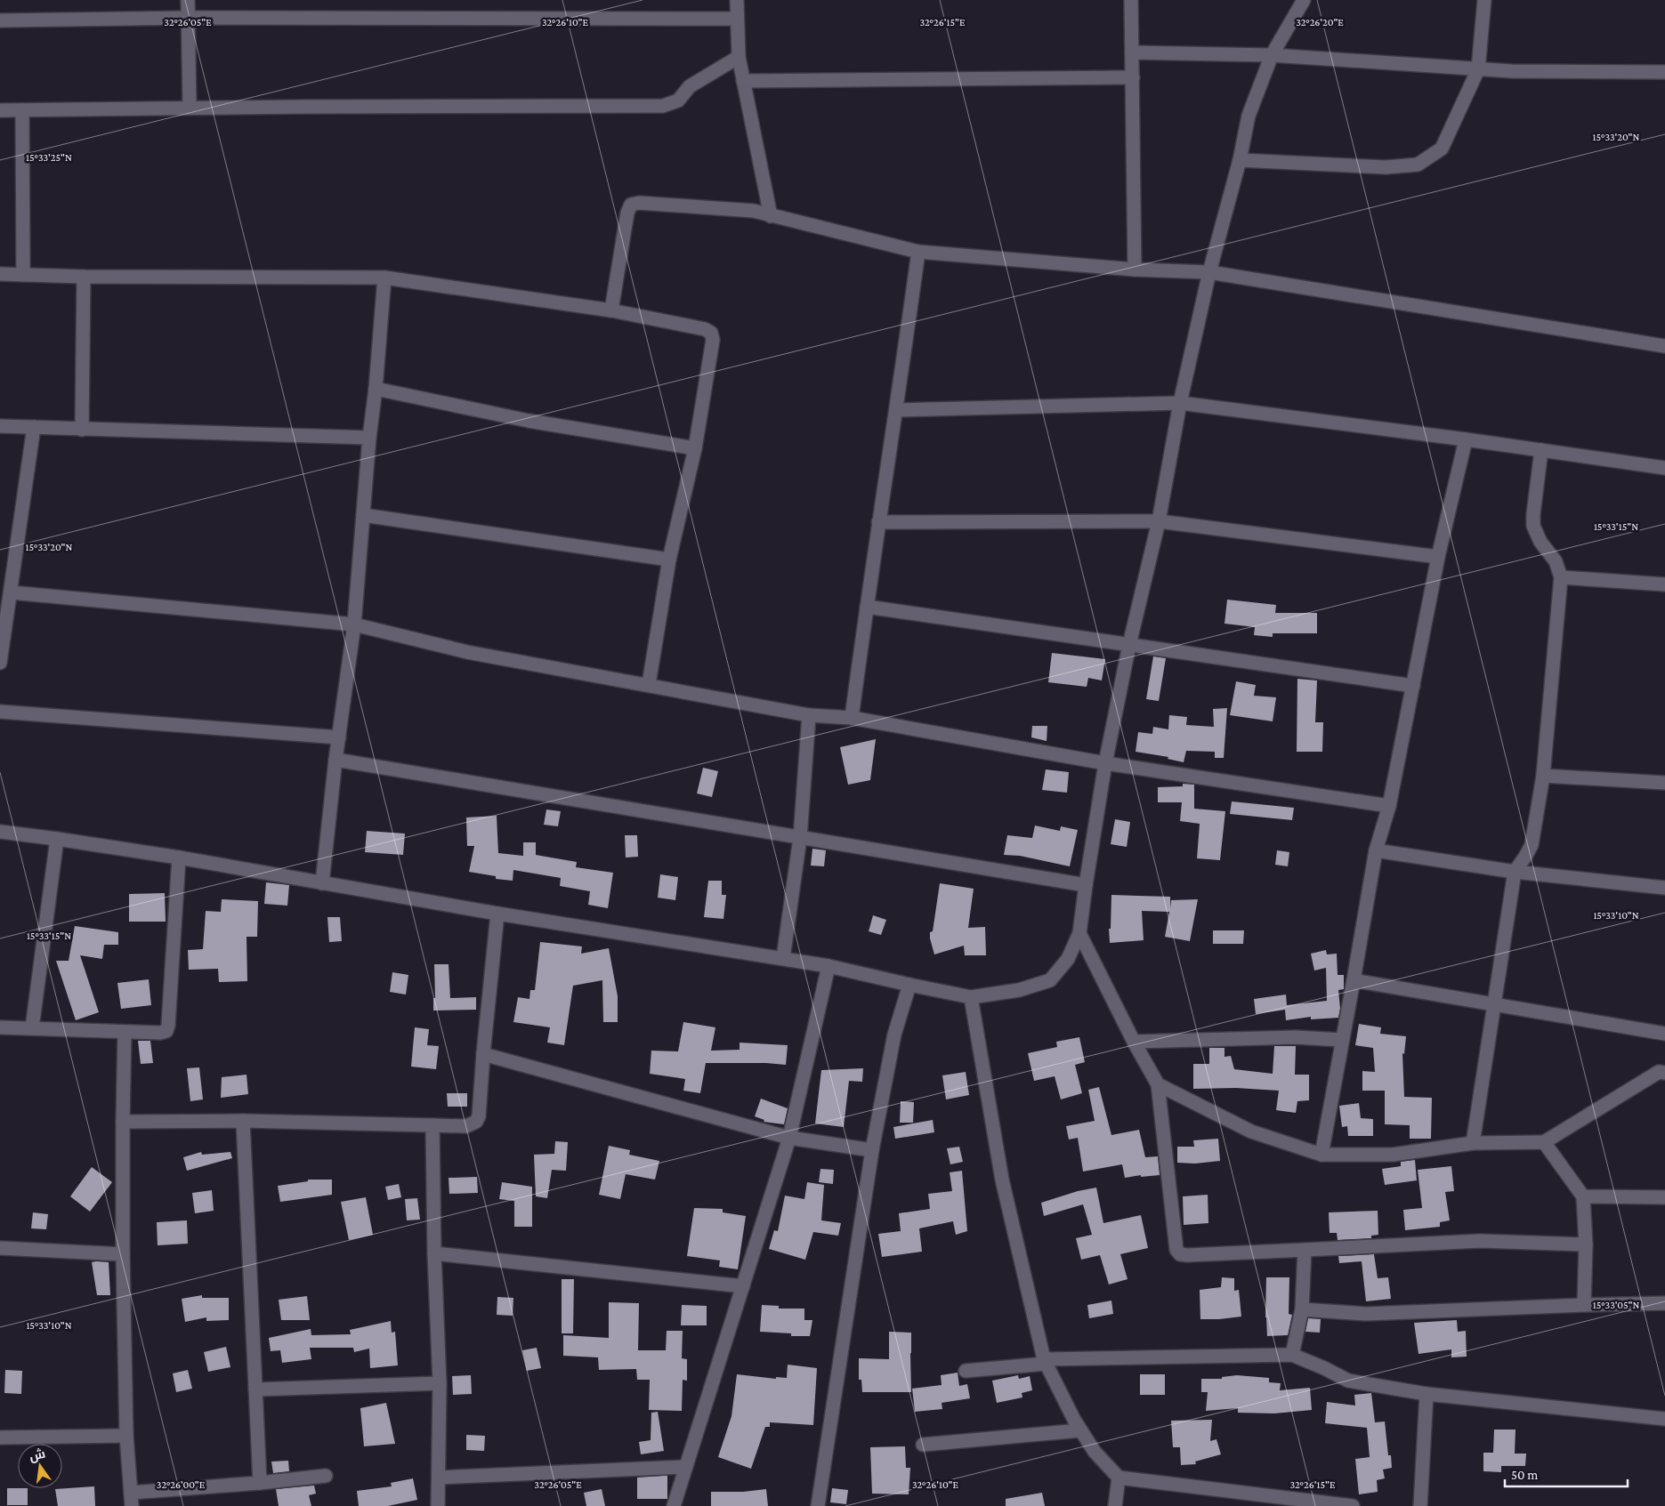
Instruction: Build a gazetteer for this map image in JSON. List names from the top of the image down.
{
  "scale_bar": "50 m",
  "north": "top",
  "coordinates": [
    "32°26'05\"E",
    "32°26'10\"E",
    "32°26'15\"E",
    "32°26'20\"E",
    "15°33'20\"N",
    "15°33'25\"N",
    "15°33'15\"N",
    "15°33'10\"N",
    "15°33'05\"N",
    "32°26'00\"E"
  ]
}
